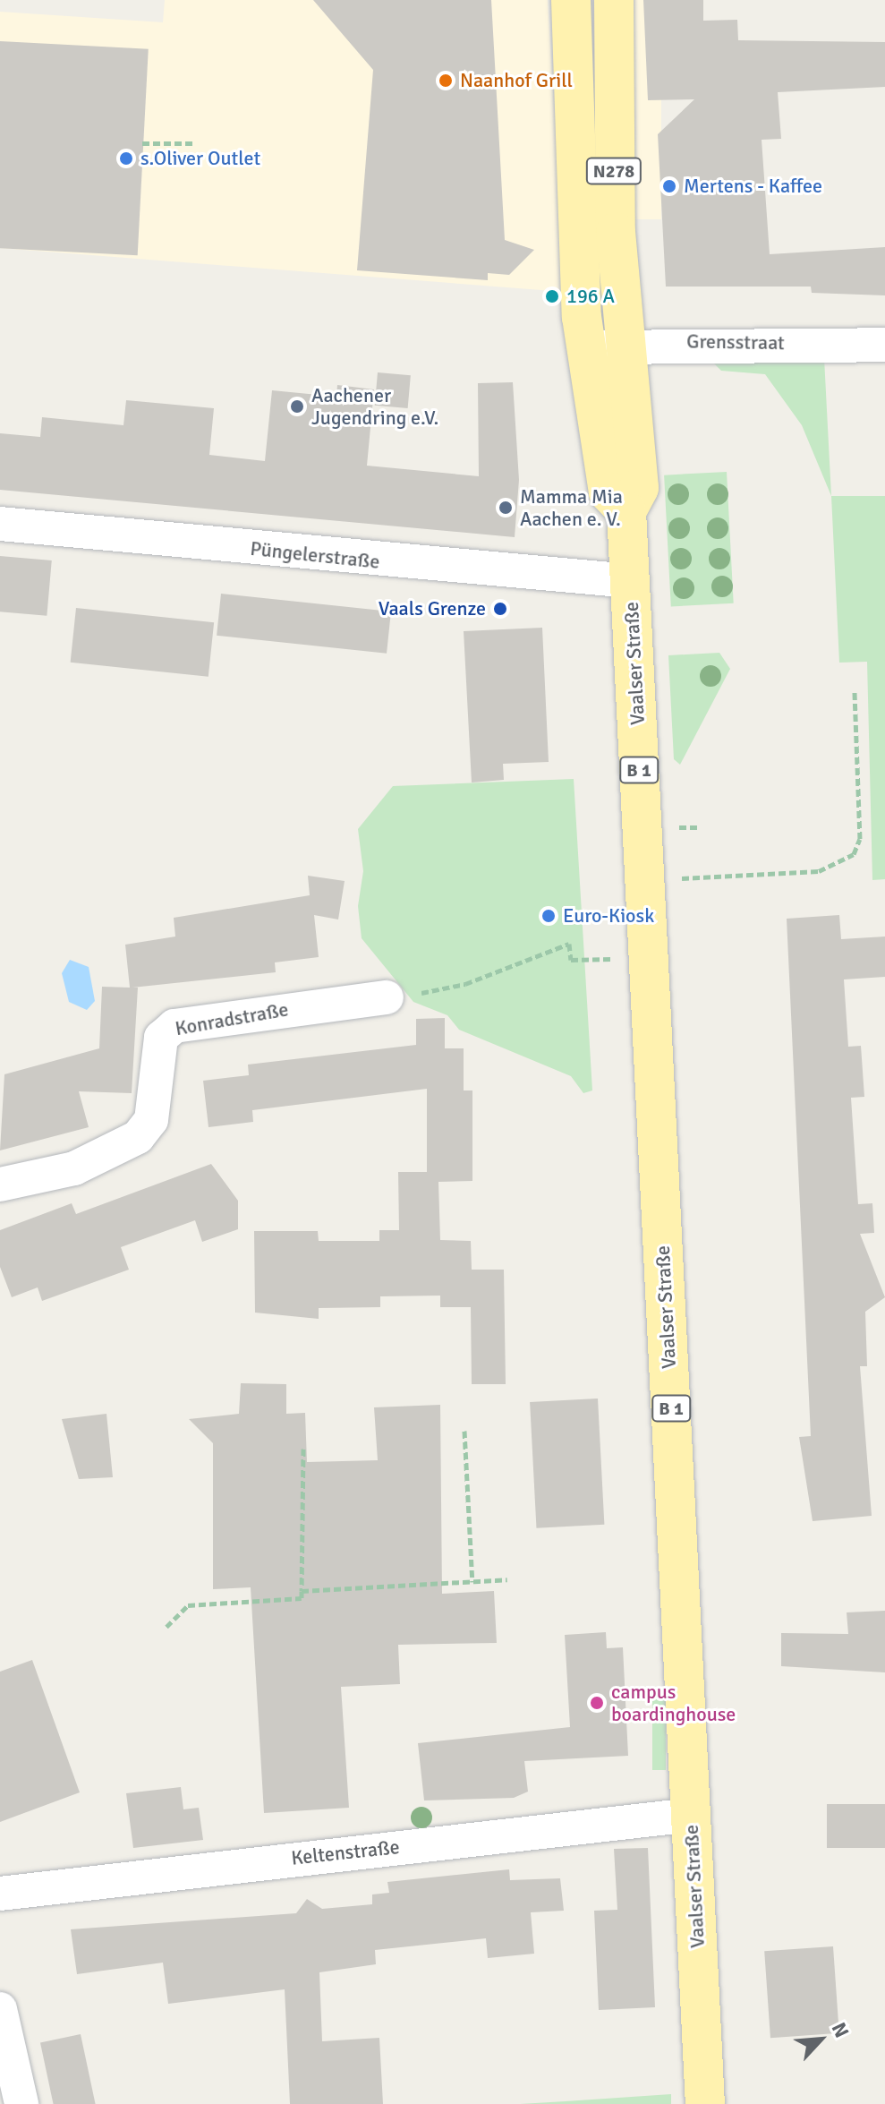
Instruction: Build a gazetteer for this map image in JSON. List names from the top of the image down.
{
  "streets": {
    "main road": ["N278", "Vaalser Straße", "B 1"],
    "street": [
      "Grensstraat",
      "Püngelerstraße",
      "Konradstraße",
      "Keltenstraße"
    ]
  },
  "crossings": [
    ["N278", "Grensstraat"],
    ["N278", "Vaalser Straße"],
    ["Grensstraat", "Vaalser Straße"],
    ["Püngelerstraße", "Vaalser Straße"],
    ["Vaalser Straße", "Keltenstraße"]
  ],
  "places": [
    "Naanhof Grill",
    "s.Oliver Outlet",
    "Mertens - Kaffee",
    "196 A",
    "Aachener Jugendring e.V.",
    "Mamma Mia Aachen e. V.",
    "Vaals Grenze",
    "Euro-Kiosk",
    "campus boardinghouse"
  ],
  "north": "top right"
}
